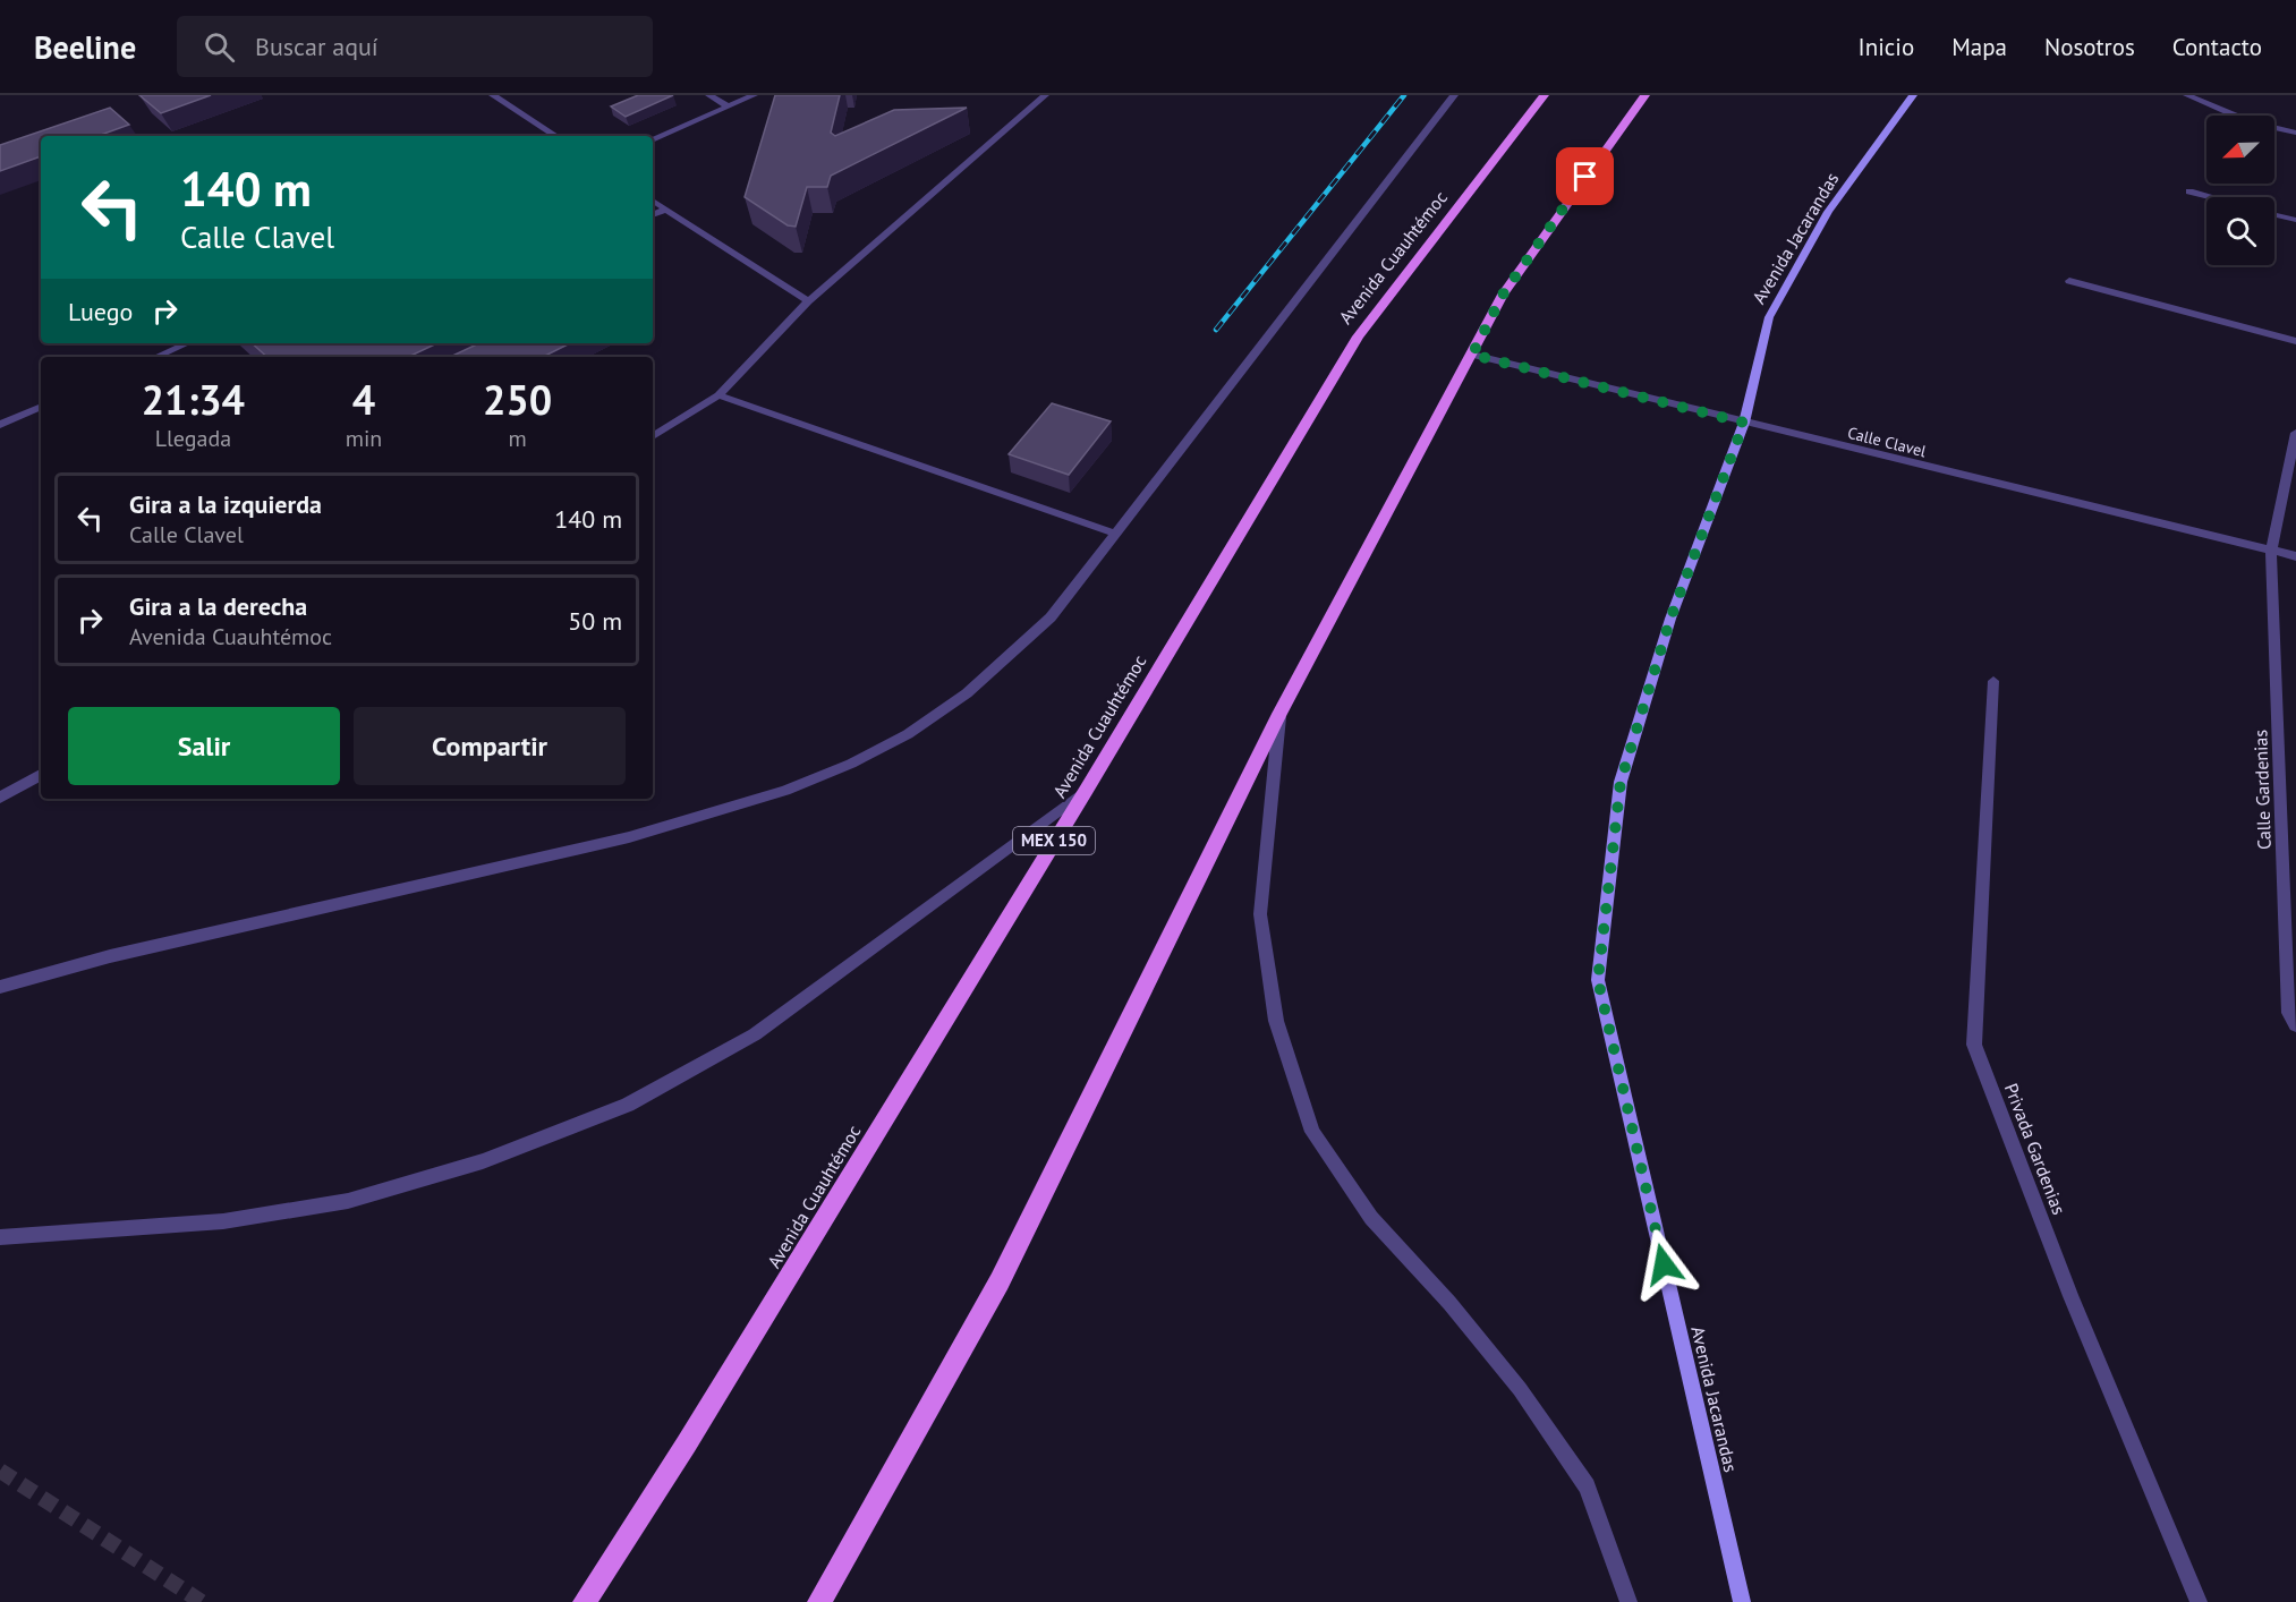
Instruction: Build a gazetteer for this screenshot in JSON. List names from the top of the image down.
{
  "streets": {
    "main road": ["Avenida Jacarandas", "Avenida Cuauhtémoc", "MEX 150"],
    "street": ["Calle Clavel", "Calle Gardenias", "Privada Gardenias"]
  },
  "crossings": [
    ["Avenida Jacarandas", "Calle Clavel"],
    ["Calle Clavel", "Calle Gardenias"]
  ],
  "north": "bottom left",
  "page": {
    "header": "Beeline",
    "search": "Buscar aquí",
    "nav": [
      "Inicio",
      "Mapa",
      "Nosotros",
      "Contacto"
    ],
    "turn": ["140 m", "Calle Clavel"],
    "then": "Luego",
    "eta": [
      "21:34",
      "Llegada",
      "4",
      "min",
      "250",
      "m"
    ],
    "list": [
      {
        "name": "Gira a la izquierda",
        "note": "Calle Clavel",
        "value": "140 m"
      },
      {
        "name": "Gira a la derecha",
        "note": "Avenida Cuauhtémoc",
        "value": "50 m"
      }
    ],
    "buttons": ["Salir", "Compartir"]
  }
}
